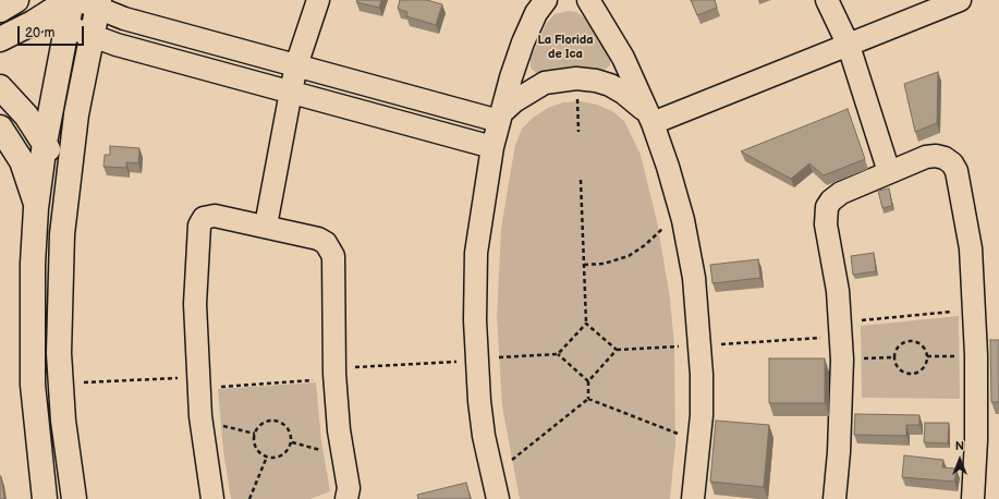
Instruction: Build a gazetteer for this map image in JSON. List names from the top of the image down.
{
  "districts": ["La Florida de Ica"],
  "scale_bar": "20 m",
  "north": "top"
}
